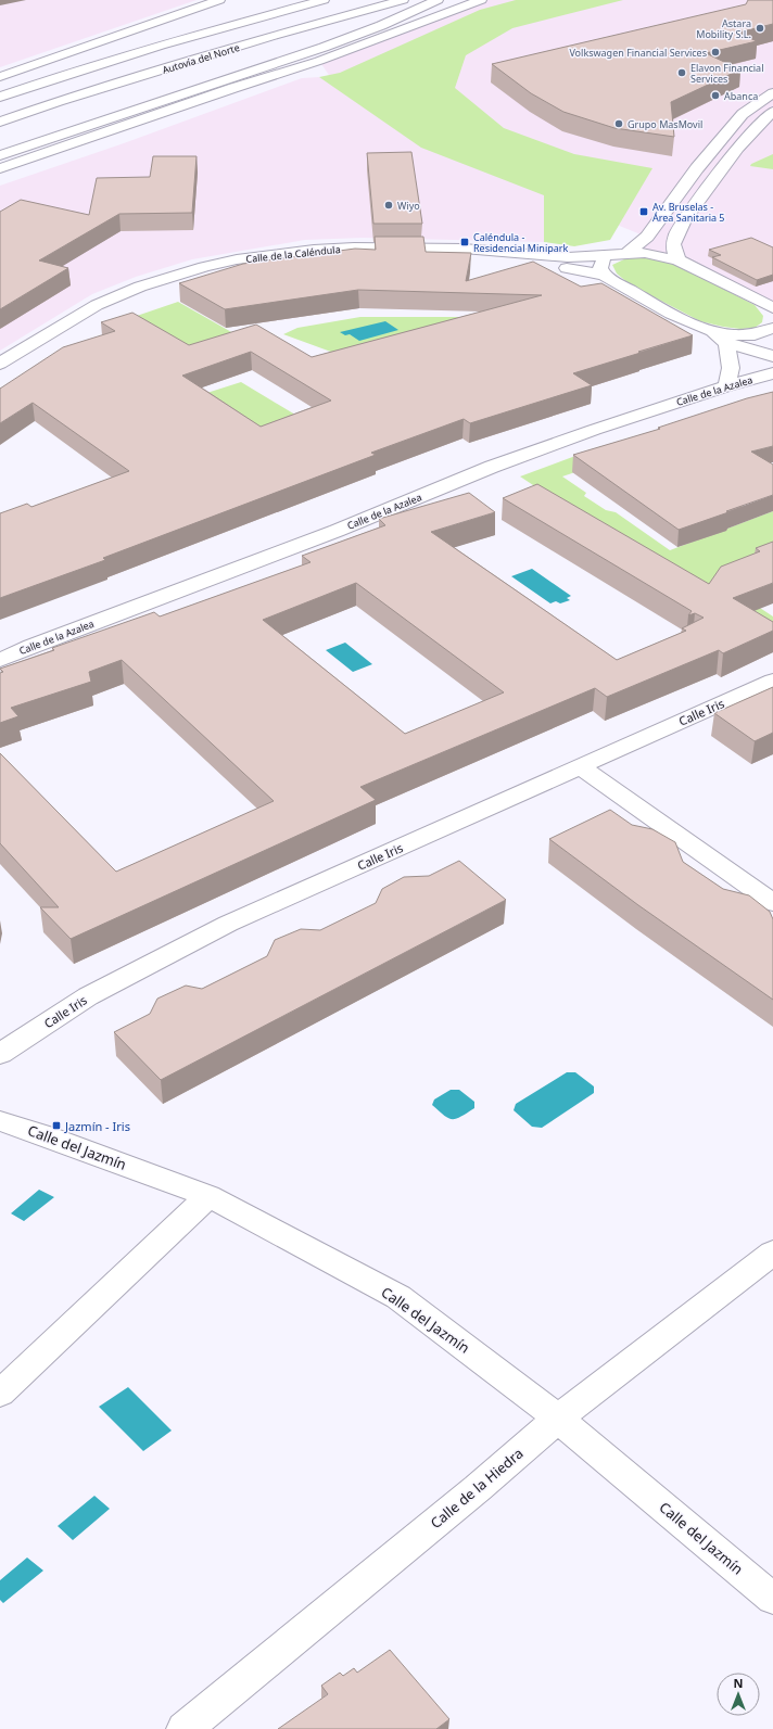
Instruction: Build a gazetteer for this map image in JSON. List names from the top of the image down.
{
  "streets": {
    "main road": [
      "Autovía del Norte",
      "Calle de la Caléndula",
      "Calle de la Azalea",
      "Calle Iris",
      "Calle del Jazmín",
      "Calle de la Hiedra"
    ]
  },
  "crossings": [
    ["Calle del Jazmín", "Calle de la Hiedra"]
  ],
  "places": {
    "other": [
      "Astara Mobility S.L.",
      "Volkswagen Financial Services",
      "Elavon Financial Services",
      "Abanca",
      "Grupo MasMovil",
      "Wiyo"
    ],
    "transit": ["Av. Bruselas - Área Sanitaria 5", "Caléndula - Residencial Minipark", "Jazmín - Iris"]
  },
  "north": "top"
}
